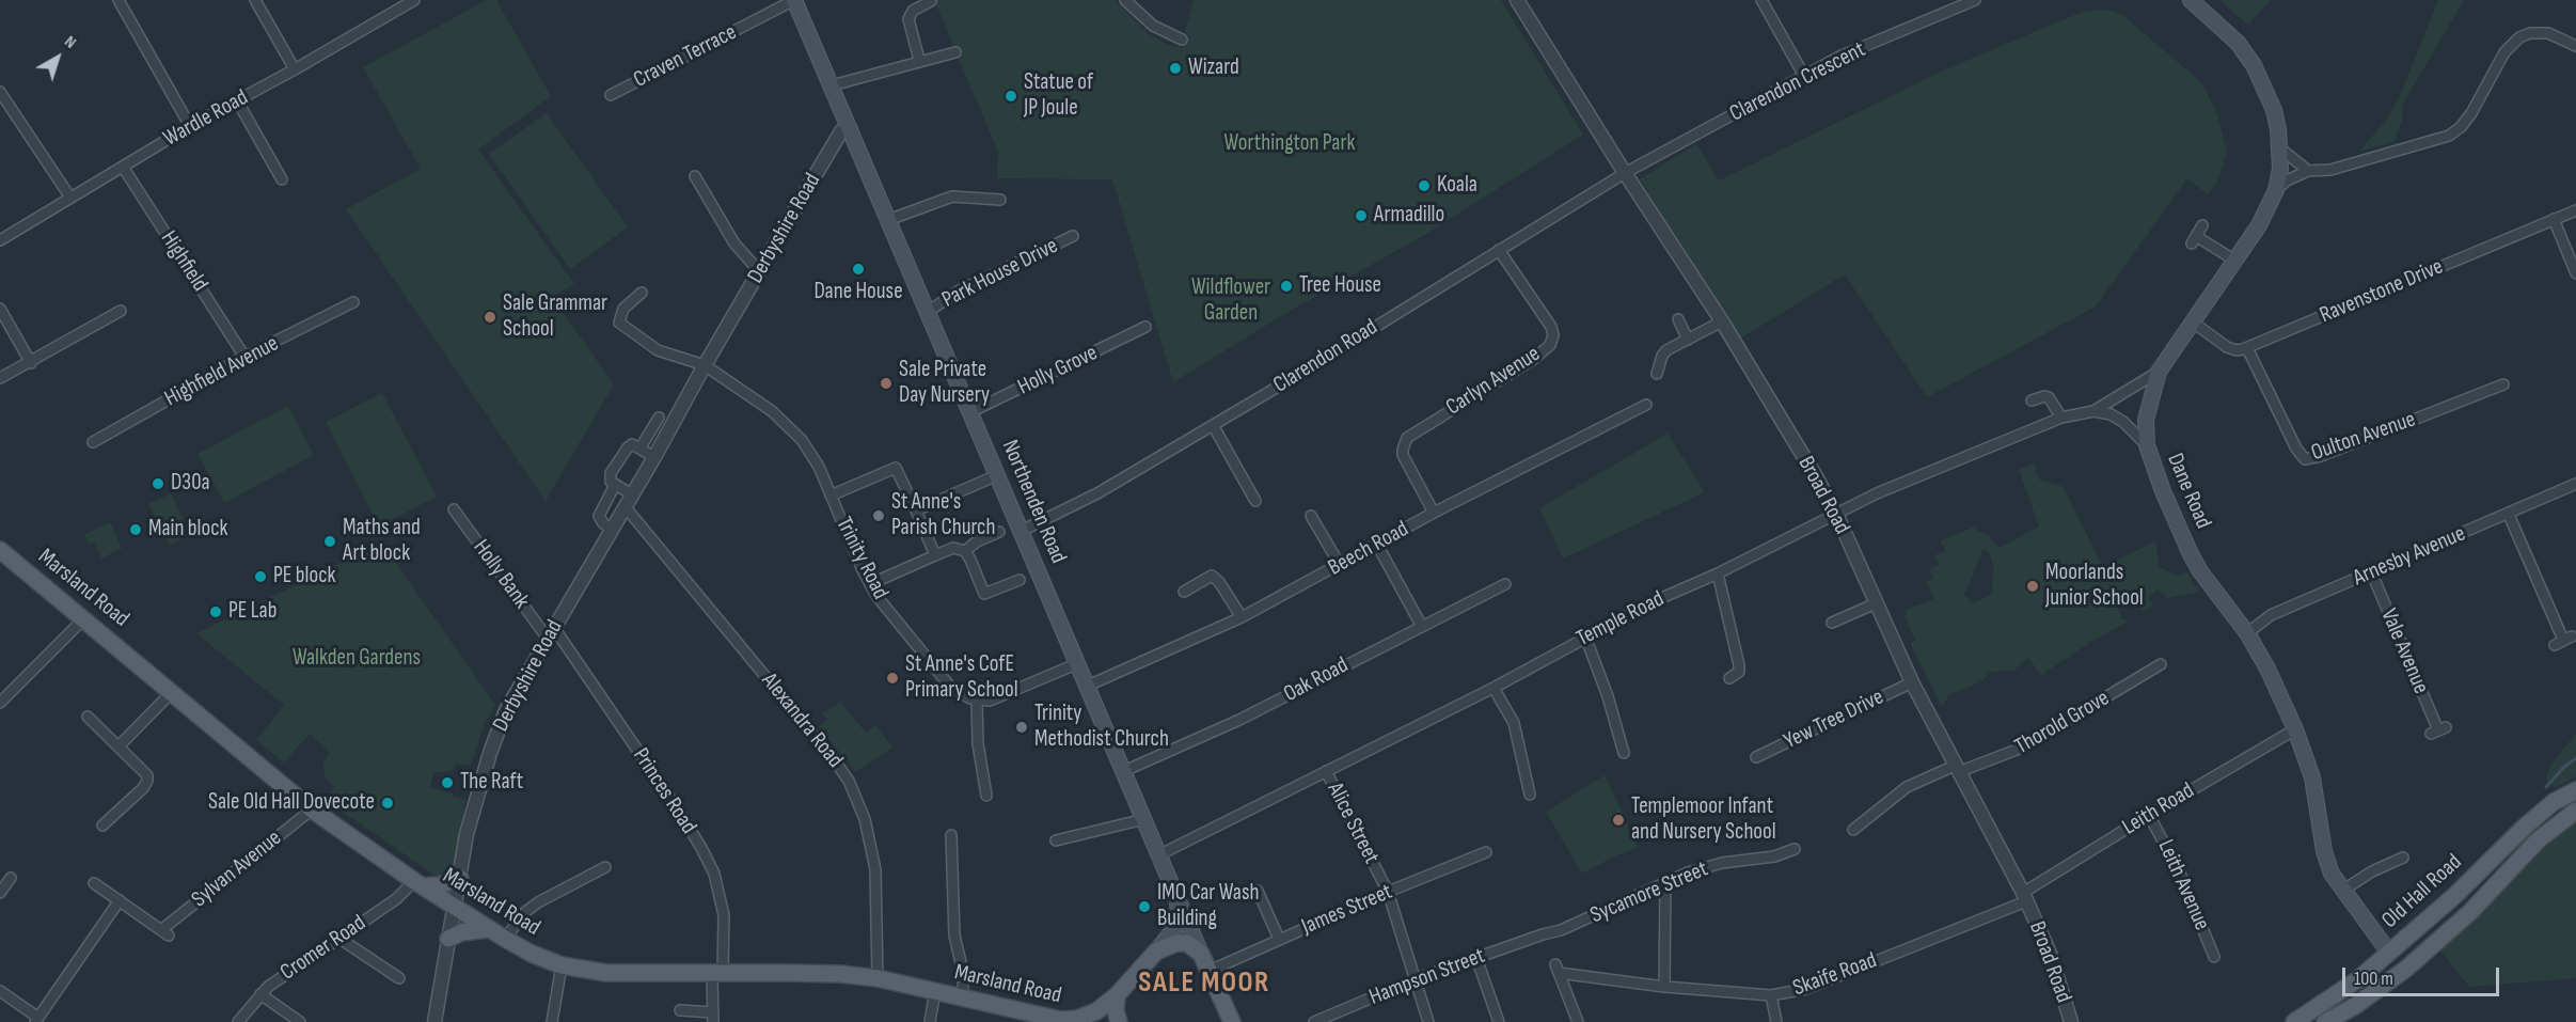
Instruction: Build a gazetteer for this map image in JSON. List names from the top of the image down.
{
  "streets": {
    "main road": [
      "Dane Road",
      "Northenden Road",
      "Marsland Road",
      "Old Hall Road"
    ],
    "street": [
      "Craven Terrace",
      "Clarendon Crescent",
      "Wardle Road",
      "Derbyshire Road",
      "Highfield",
      "Park House Drive",
      "Ravenstone Drive",
      "Clarendon Road",
      "Holly Grove",
      "Highfield Avenue",
      "Carlyn Avenue",
      "Oulton Avenue",
      "Broad Road",
      "Beech Road",
      "Arnesby Avenue",
      "Trinity Road",
      "Holly Bank",
      "Temple Road",
      "Vale Avenue",
      "Oak Road",
      "Yew Tree Drive",
      "Alexandra Road",
      "Thorold Grove",
      "Princes Road",
      "Leith Road",
      "Alice Street",
      "Sylvan Avenue",
      "Leith Avenue",
      "Sycamore Street",
      "James Street",
      "Cromer Road",
      "Skaife Road",
      "Hampson Street"
    ]
  },
  "crossings": [
    ["Craven Terrace", "Northenden Road"],
    ["Clarendon Crescent", "Clarendon Road"],
    ["Clarendon Crescent", "Broad Road"],
    ["Wardle Road", "Highfield"],
    ["Derbyshire Road", "Northenden Road"],
    ["Derbyshire Road", "Trinity Road"],
    ["Derbyshire Road", "Holly Bank"],
    ["Derbyshire Road", "Marsland Road"],
    ["Derbyshire Road", "Alexandra Road"],
    ["Derbyshire Road", "Princes Road"],
    ["Highfield", "Highfield Avenue"],
    ["Park House Drive", "Northenden Road"],
    ["Ravenstone Drive", "Oulton Avenue"],
    ["Clarendon Road", "Carlyn Avenue"],
    ["Clarendon Road", "Broad Road"],
    ["Clarendon Road", "Northenden Road"],
    ["Holly Grove", "Northenden Road"],
    ["Carlyn Avenue", "Beech Road"],
    ["Dane Road", "Arnesby Avenue"],
    ["Dane Road", "Temple Road"],
    ["Dane Road", "Leith Road"],
    ["Dane Road", "Old Hall Road"],
    ["Broad Road", "Temple Road"],
    ["Broad Road", "Yew Tree Drive"],
    ["Broad Road", "Thorold Grove"],
    ["Broad Road", "Leith Road"],
    ["Broad Road", "Skaife Road"],
    ["Northenden Road", "Beech Road"],
    ["Northenden Road", "Temple Road"],
    ["Northenden Road", "Oak Road"],
    ["Northenden Road", "James Street"],
    ["Arnesby Avenue", "Vale Avenue"],
    ["Holly Bank", "Princes Road"],
    ["Marsland Road", "Alexandra Road"],
    ["Marsland Road", "Princes Road"],
    ["Marsland Road", "Sylvan Avenue"],
    ["Marsland Road", "Cromer Road"],
    ["Temple Road", "Alice Street"],
    ["Leith Road", "Leith Avenue"],
    ["Leith Road", "Skaife Road"],
    ["Alice Street", "James Street"],
    ["Alice Street", "Hampson Street"],
    ["Sycamore Street", "Hampson Street"]
  ],
  "districts": ["SALE MOOR"],
  "parks": ["Worthington Park", "Wildflower Garden", "Walkden Gardens"],
  "places": [
    "Wizard",
    "Statue of JP Joule",
    "Koala",
    "Armadillo",
    "Dane House",
    "Tree House",
    "Sale Grammar School",
    "Sale Private Day Nursery",
    "D30a",
    "St Anne's Parish Church",
    "Main block",
    "Maths and Art block",
    "PE block",
    "Moorlands Junior School",
    "PE Lab",
    "St Anne's CofE Primary School",
    "Trinity Methodist Church",
    "The Raft",
    "Sale Old Hall Dovecote",
    "Templemoor Infant and Nursery School",
    "IMO Car Wash Building"
  ],
  "scale_bar": "100 m",
  "north": "top right"
}
